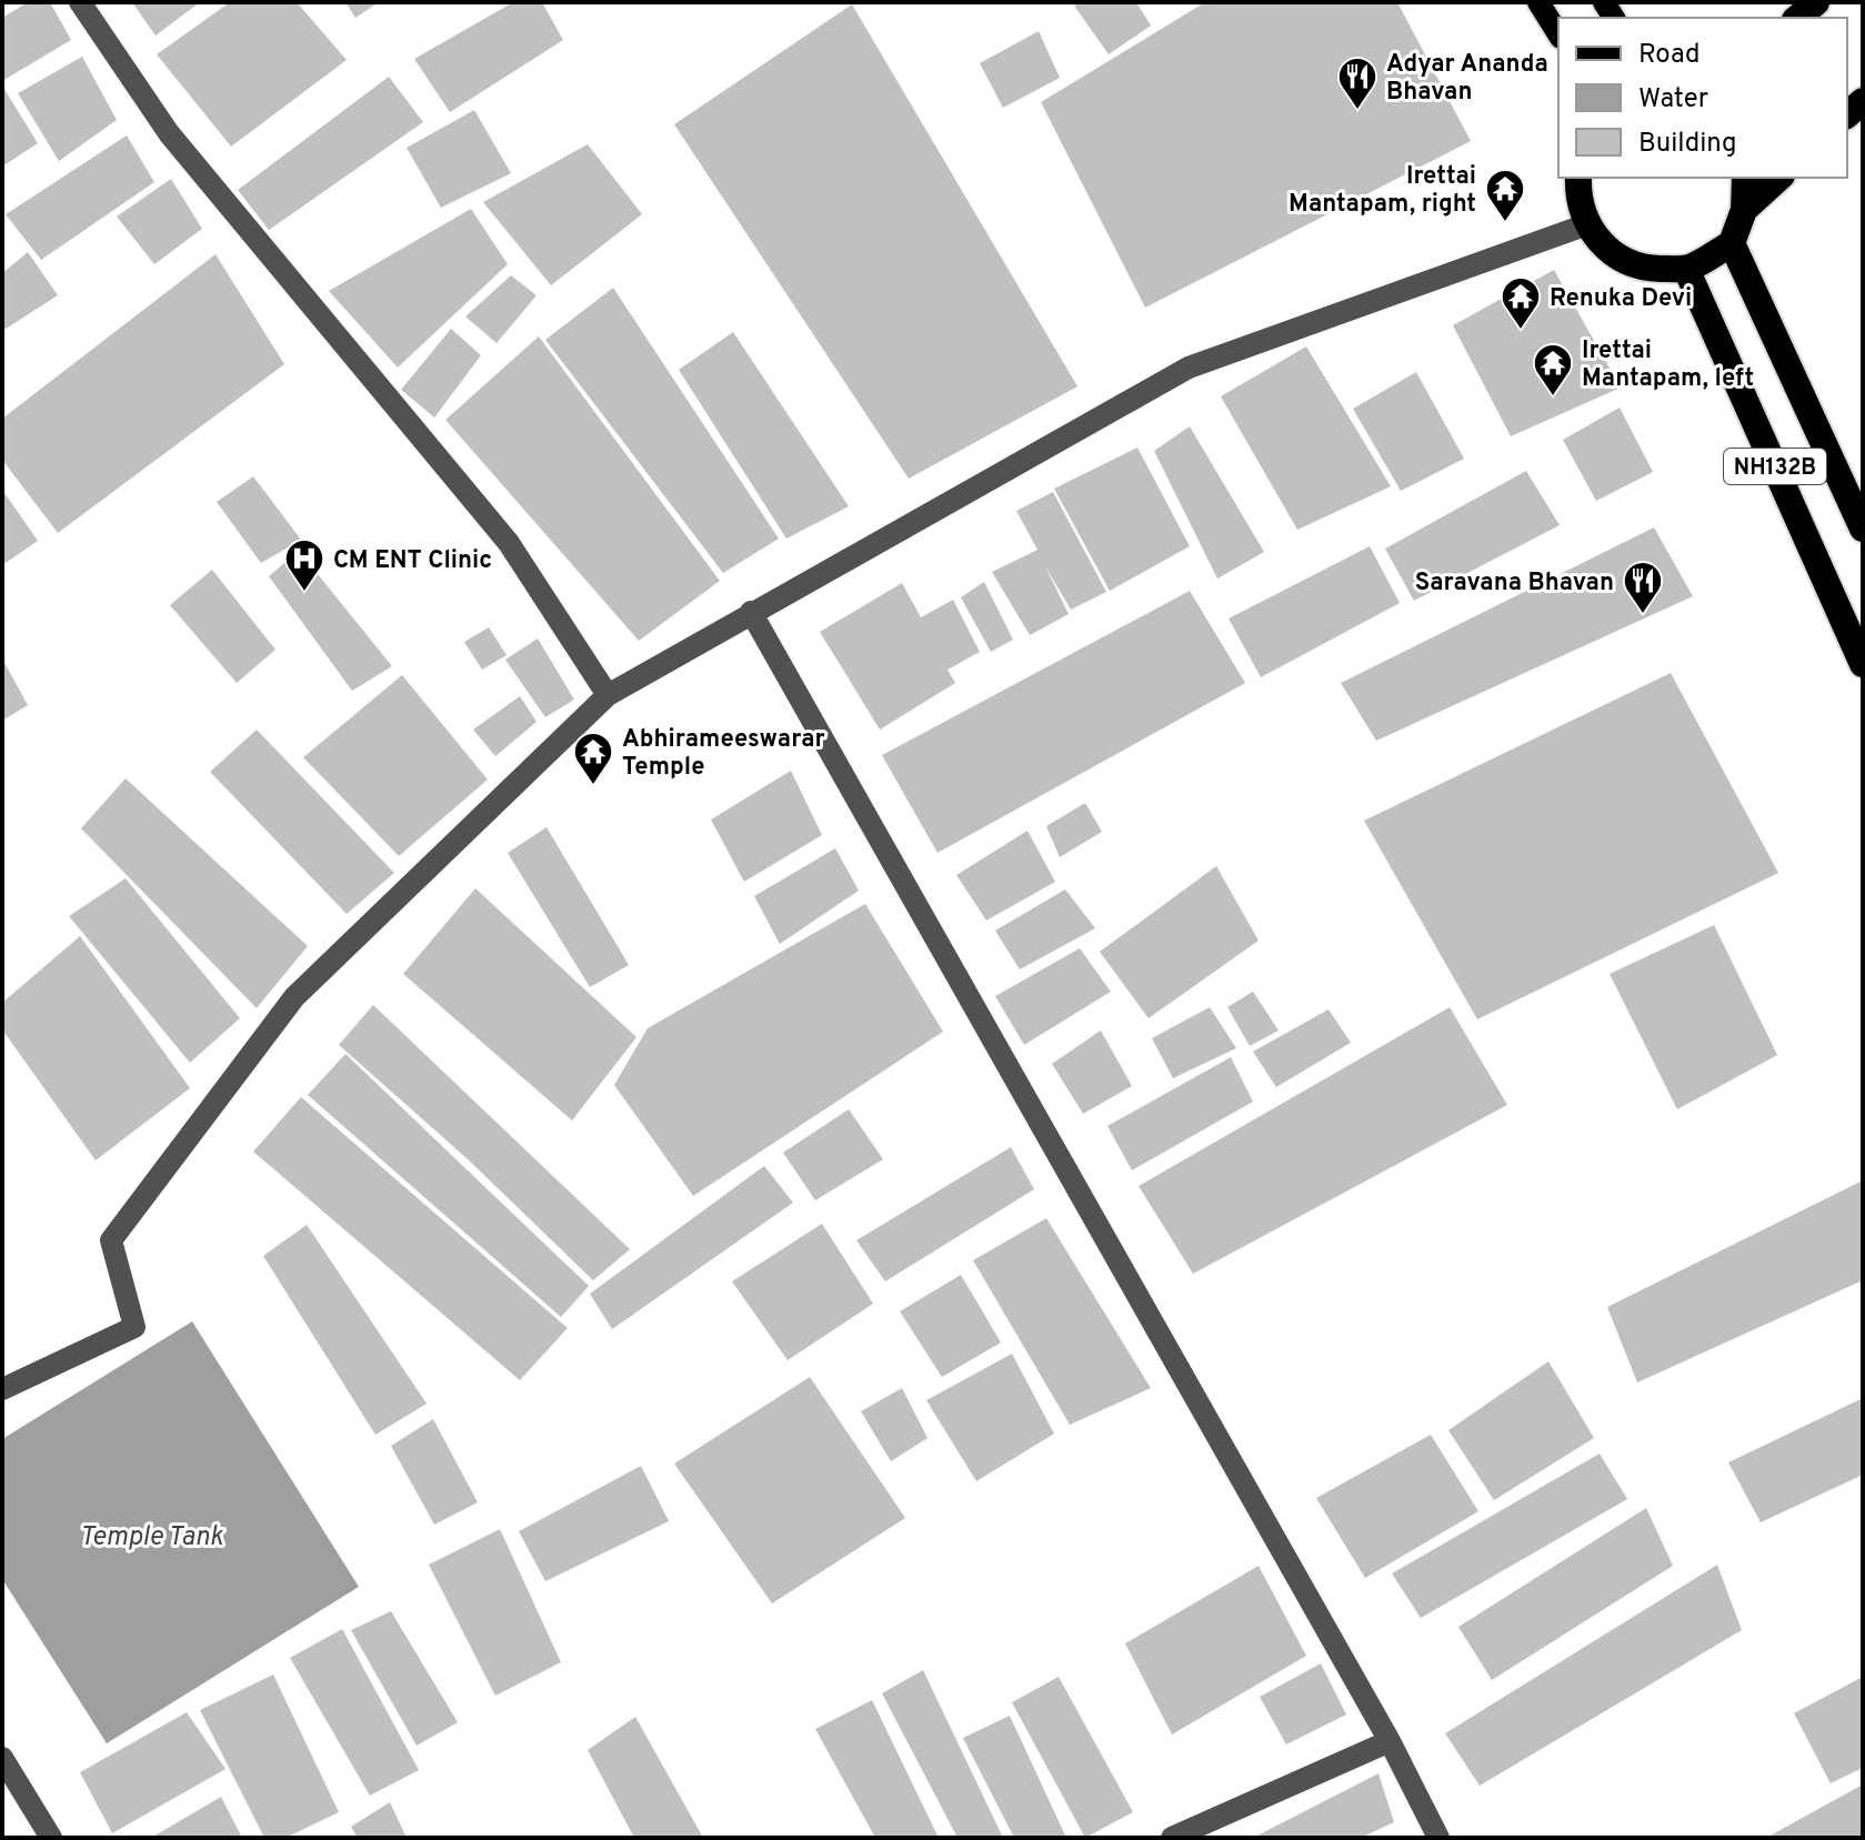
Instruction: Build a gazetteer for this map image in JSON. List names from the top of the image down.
{
  "streets": {
    "highway": ["NH132B"]
  },
  "water": ["Temple Tank"],
  "places": {
    "restaurant": ["Adyar Ananda Bhavan", "Saravana Bhavan"],
    "temple": [
      "Irettai Mantapam, right",
      "Renuka Devi",
      "Irettai Mantapam, left",
      "Abhirameeswarar Temple"
    ],
    "hospital": ["CM ENT Clinic"]
  },
  "legend": ["Road", "Water", "Building"]
}
